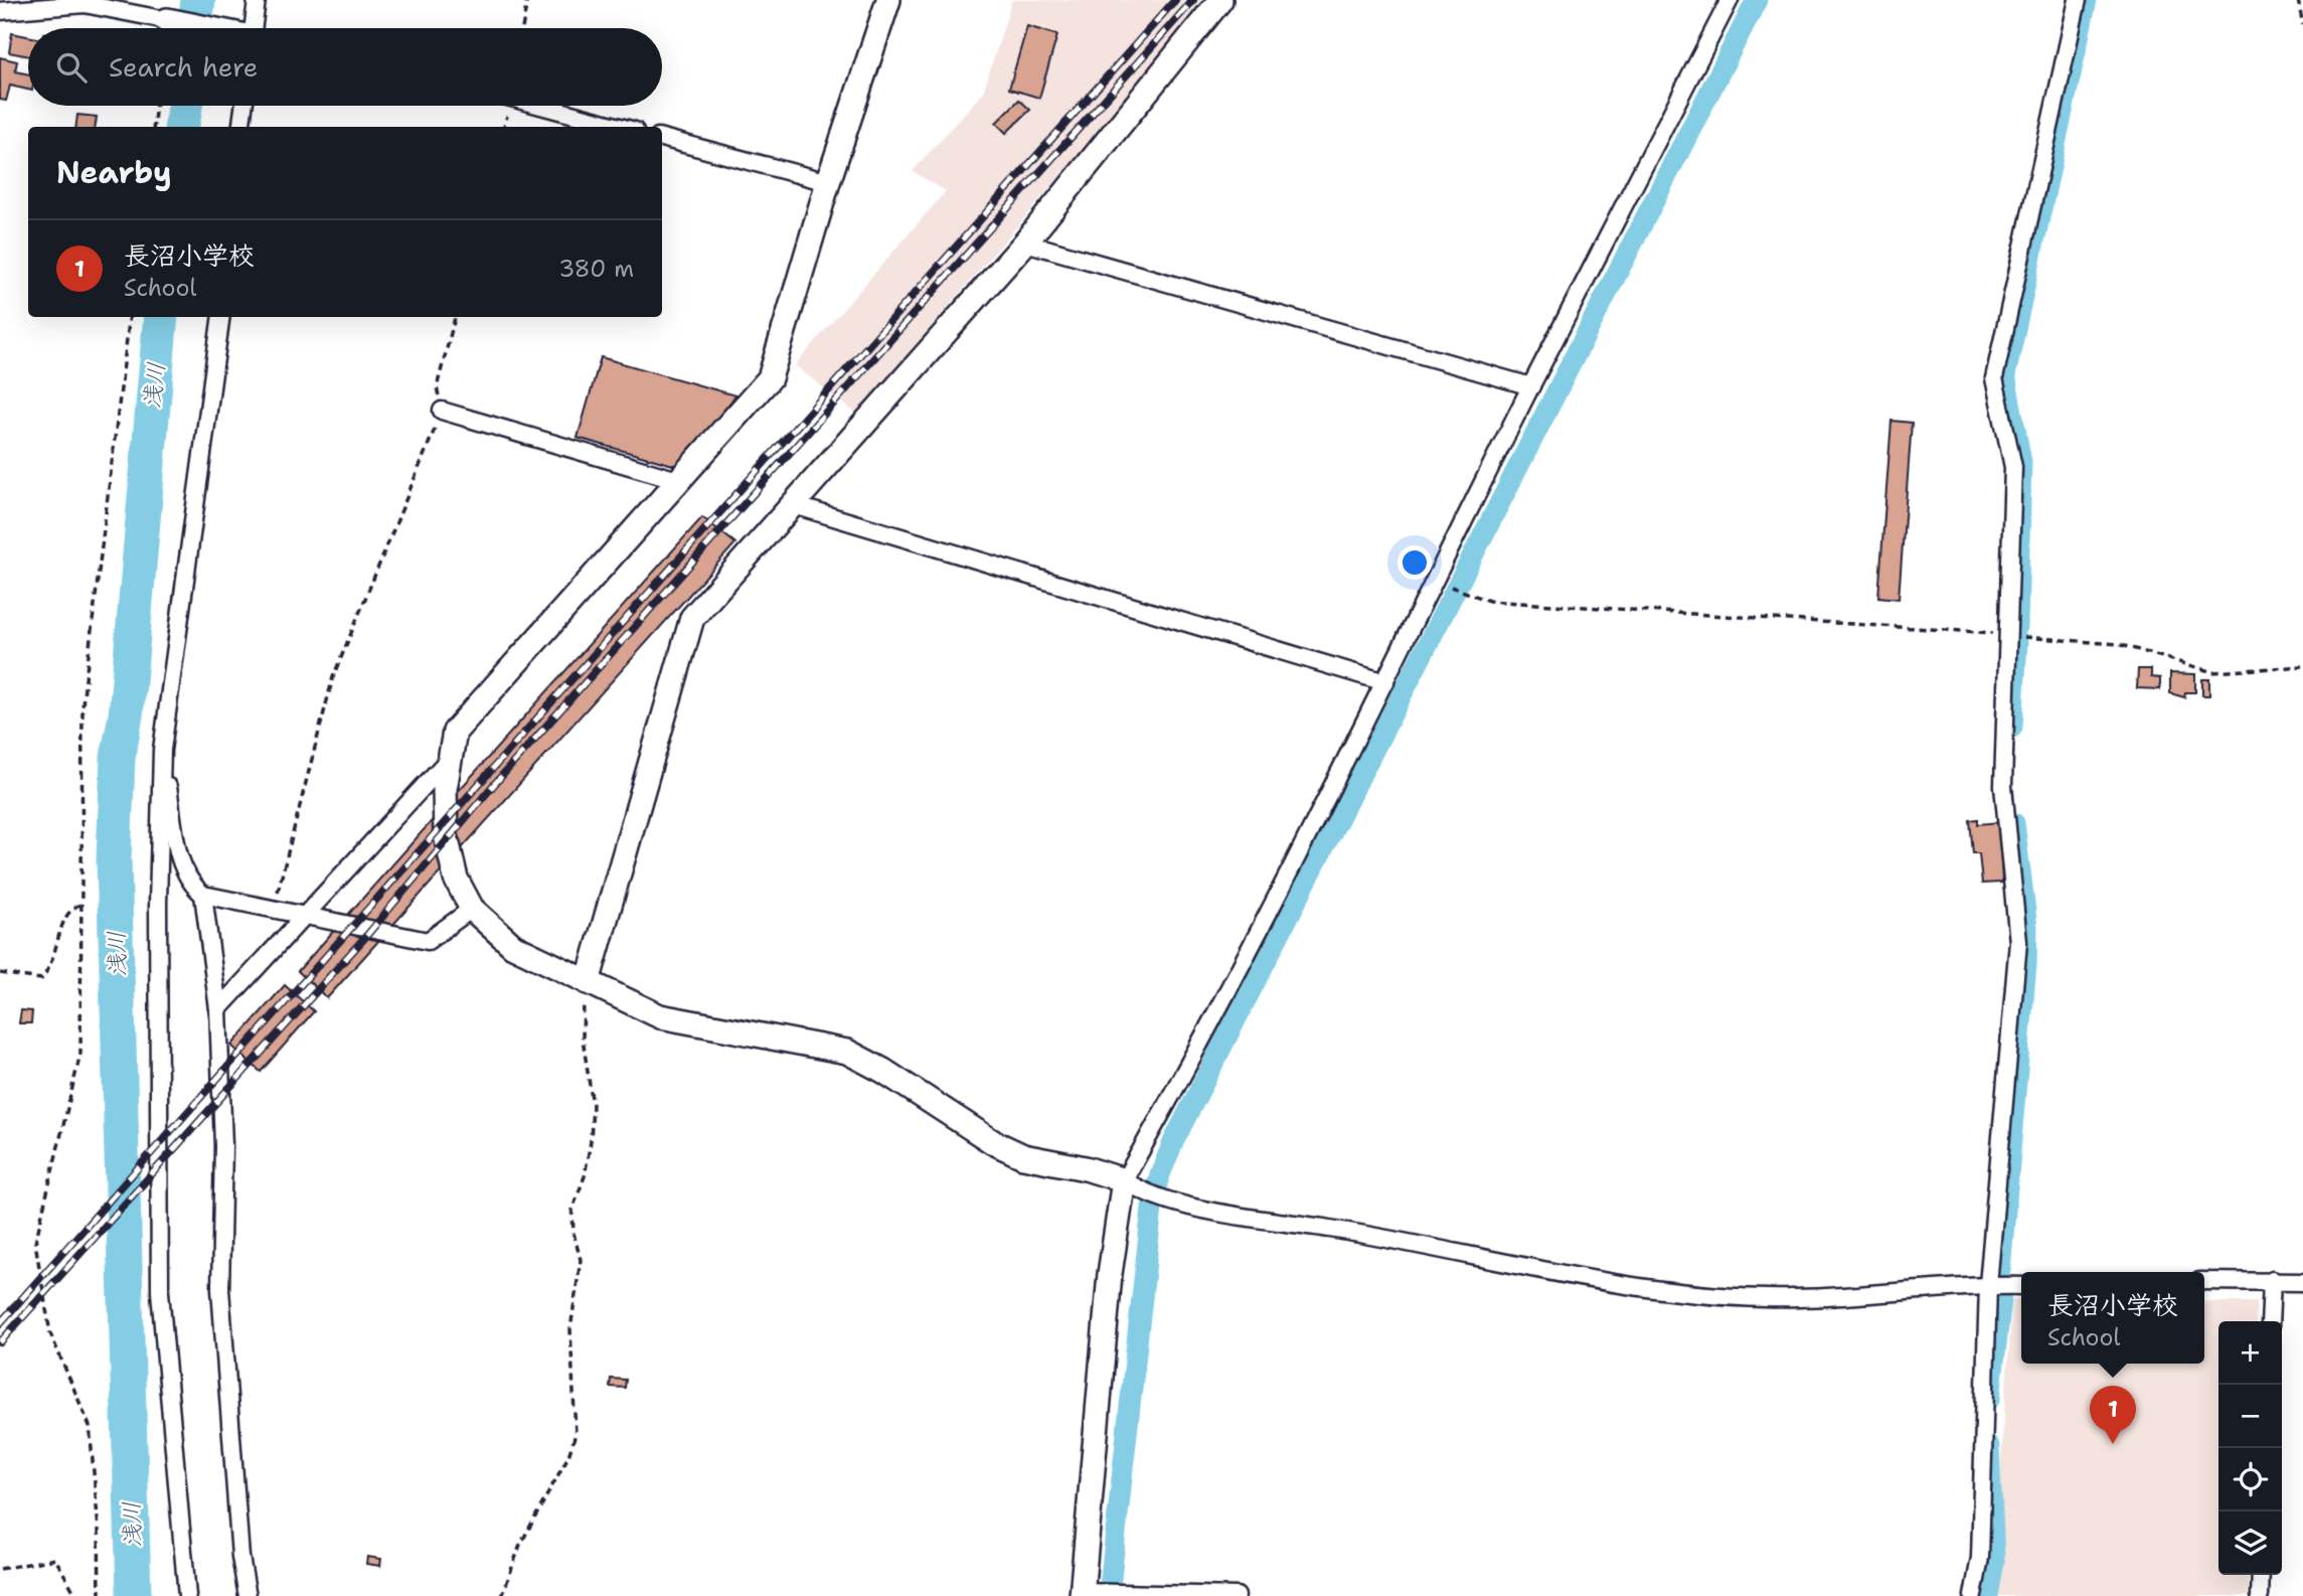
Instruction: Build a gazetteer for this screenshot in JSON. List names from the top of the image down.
{
  "water": ["浅川"],
  "page": {
    "search": "Search here",
    "heading": "Nearby",
    "list": [
      {
        "mark": "1",
        "name": "長沼小学校",
        "note": "School",
        "value": "380 m"
      }
    ],
    "popup": ["長沼小学校", "School"],
    "map_buttons": ["+", "−"],
    "pins": "1"
  }
}
